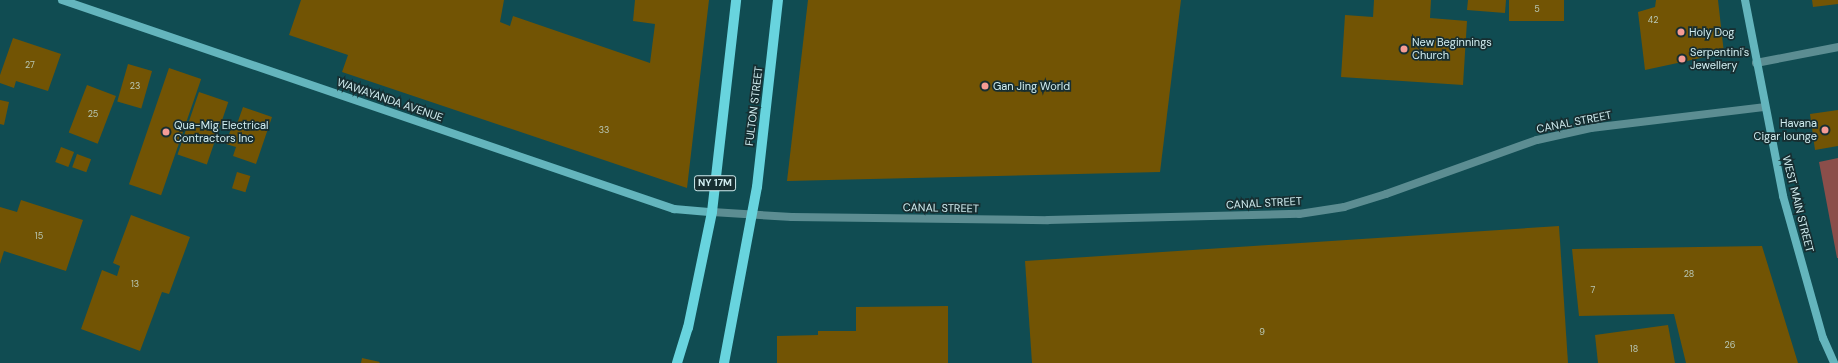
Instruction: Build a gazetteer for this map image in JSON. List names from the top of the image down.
{
  "streets": {
    "main road": ["FULTON STREET", "NY 17M"],
    "street": ["WAWAYANDA AVENUE", "CANAL STREET", "WEST MAIN STREET"]
  },
  "crossings": [
    ["WAWAYANDA AVENUE", "NY 17M"],
    ["FULTON STREET", "CANAL STREET"],
    ["CANAL STREET", "WEST MAIN STREET"]
  ],
  "places": [
    "Holy Dog",
    "New Beginnings Church",
    "Serpentini's Jewellery",
    "Gan Jing World",
    "Havana Cigar lounge",
    "Qua-Mig Electrical Contractors Inc"
  ],
  "house_numbers": [
    "5",
    "42",
    "27",
    "23",
    "25",
    "33",
    "15",
    "28",
    "13",
    "7",
    "9",
    "26",
    "18"
  ]
}
